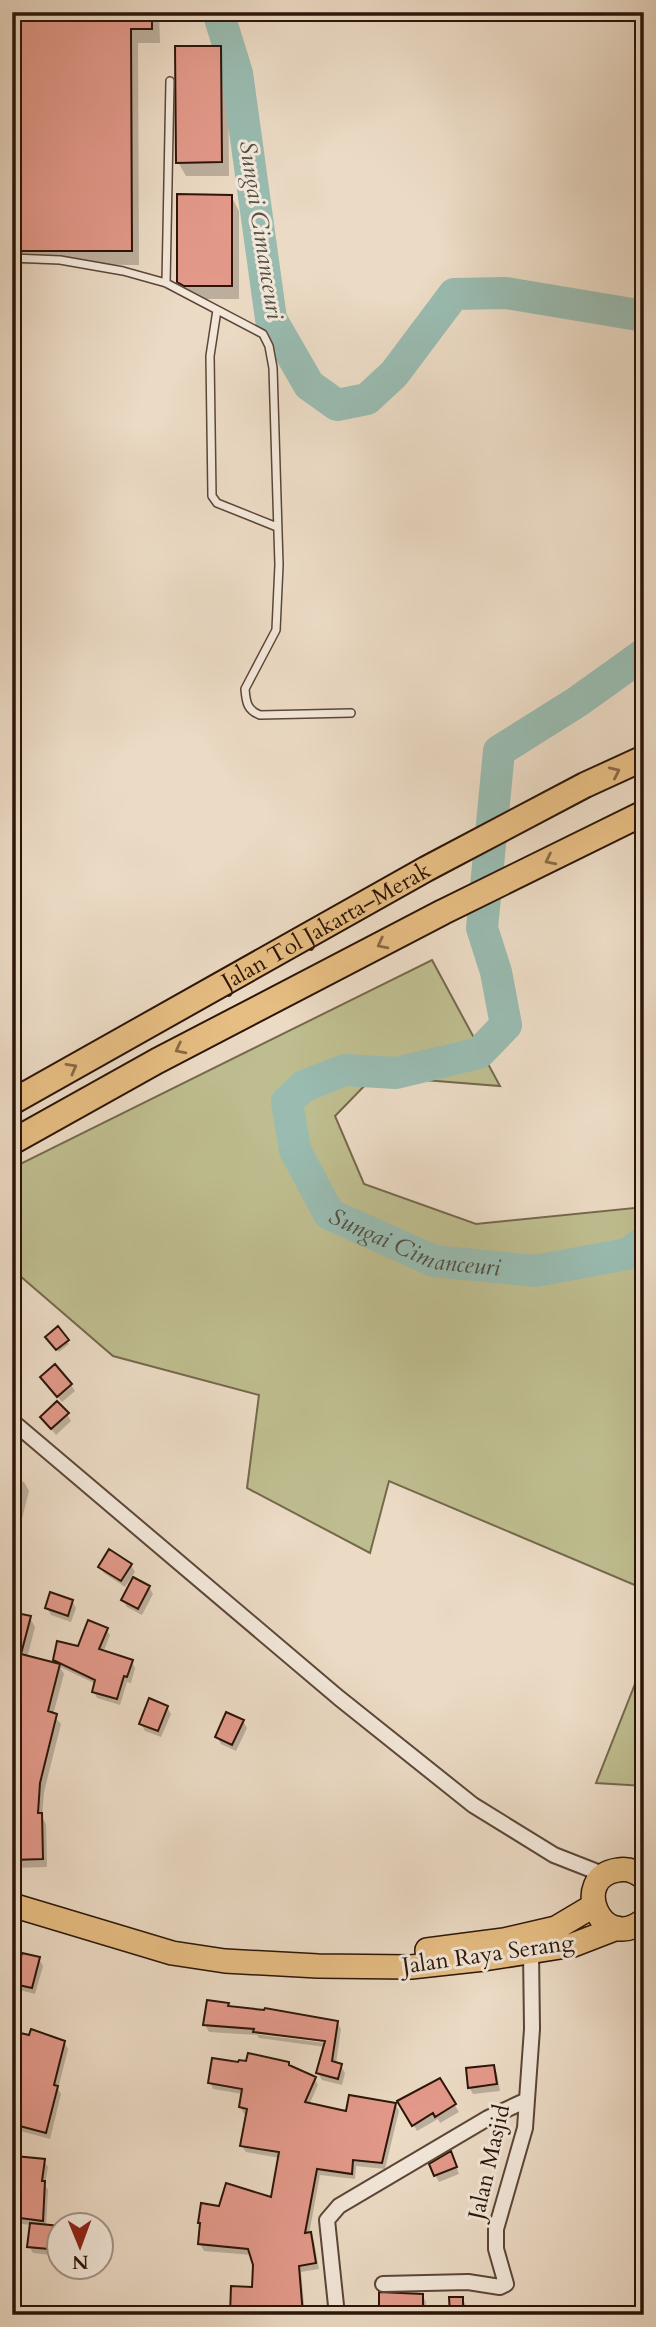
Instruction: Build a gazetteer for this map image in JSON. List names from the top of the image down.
{
  "streets": {
    "highway": ["Jalan Tol Jakarta–Merak", "Jalan Raya Serang"],
    "street": ["Jalan Masjid"]
  },
  "crossings": [
    ["Jalan Raya Serang", "Jalan Masjid"]
  ],
  "water": ["Sungai Cimanceuri"],
  "north": "bottom"
}
